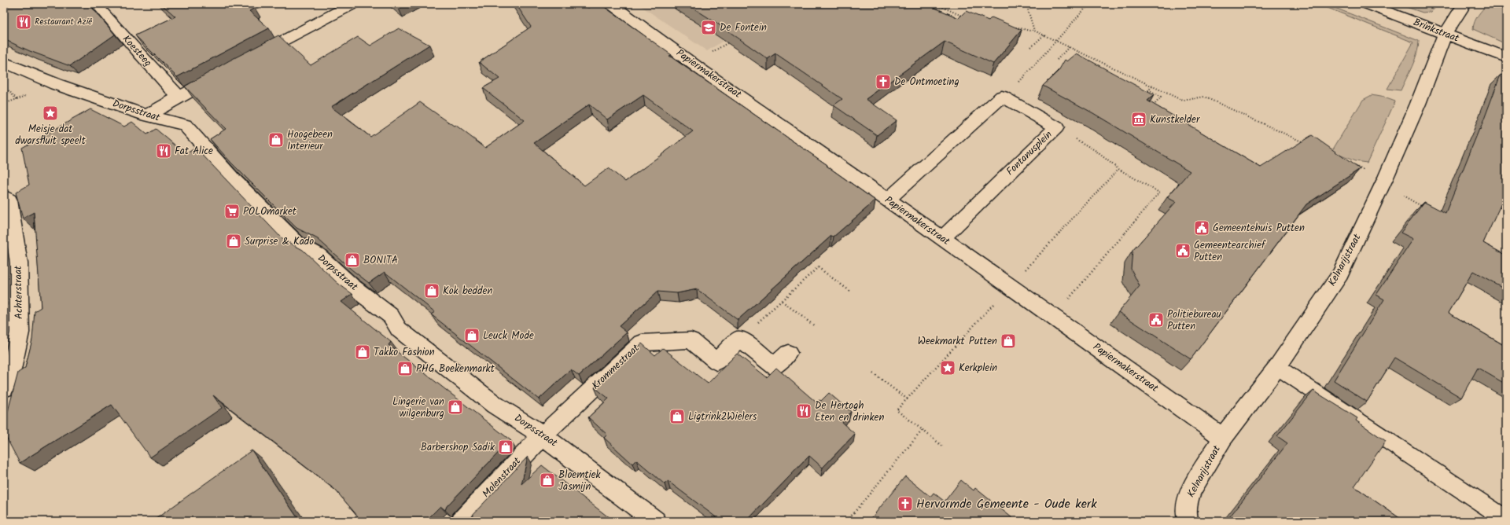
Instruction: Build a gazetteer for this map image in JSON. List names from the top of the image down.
{
  "streets": {
    "street": [
      "Brinkstraat",
      "Koesteeg",
      "Papiermakerstraat",
      "Dorpsstraat",
      "Fontanusplein",
      "Kelnarijstraat",
      "Achterstraat",
      "Krommestraat",
      "Molenstraat"
    ]
  },
  "crossings": [
    ["Brinkstraat", "Kelnarijstraat"],
    ["Papiermakerstraat", "Fontanusplein"],
    ["Papiermakerstraat", "Kelnarijstraat"],
    ["Dorpsstraat", "Krommestraat"],
    ["Dorpsstraat", "Molenstraat"],
    ["Krommestraat", "Molenstraat"]
  ],
  "places": {
    "restaurant": ["Restaurant Azië", "Fat Alice", "De Hertogh Eten en drinken"],
    "school or university": ["De Fontein"],
    "church": ["De Ontmoeting", "Hervormde Gemeente - Oude kerk"],
    "place": ["Meisje dat dwarsfluit speelt", "Kerkplein"],
    "museum": ["Kunstkelder"],
    "shop": [
      "Hoogebeen Interieur",
      "Surprise & Kado",
      "BONITA",
      "Kok bedden",
      "Leuck Mode",
      "Weekmarkt Putten",
      "Takko Fashion",
      "PHG Boekenmarkt",
      "Lingerie van wilgenburg",
      "Ligtrink2Wielers",
      "Barbershop Sadik",
      "Bloemtiek Jasmijn"
    ],
    "supermarket": ["POLOmarket"],
    "public building": ["Gemeentehuis Putten", "Gemeentearchief Putten", "Politiebureau Putten"]
  }
}
